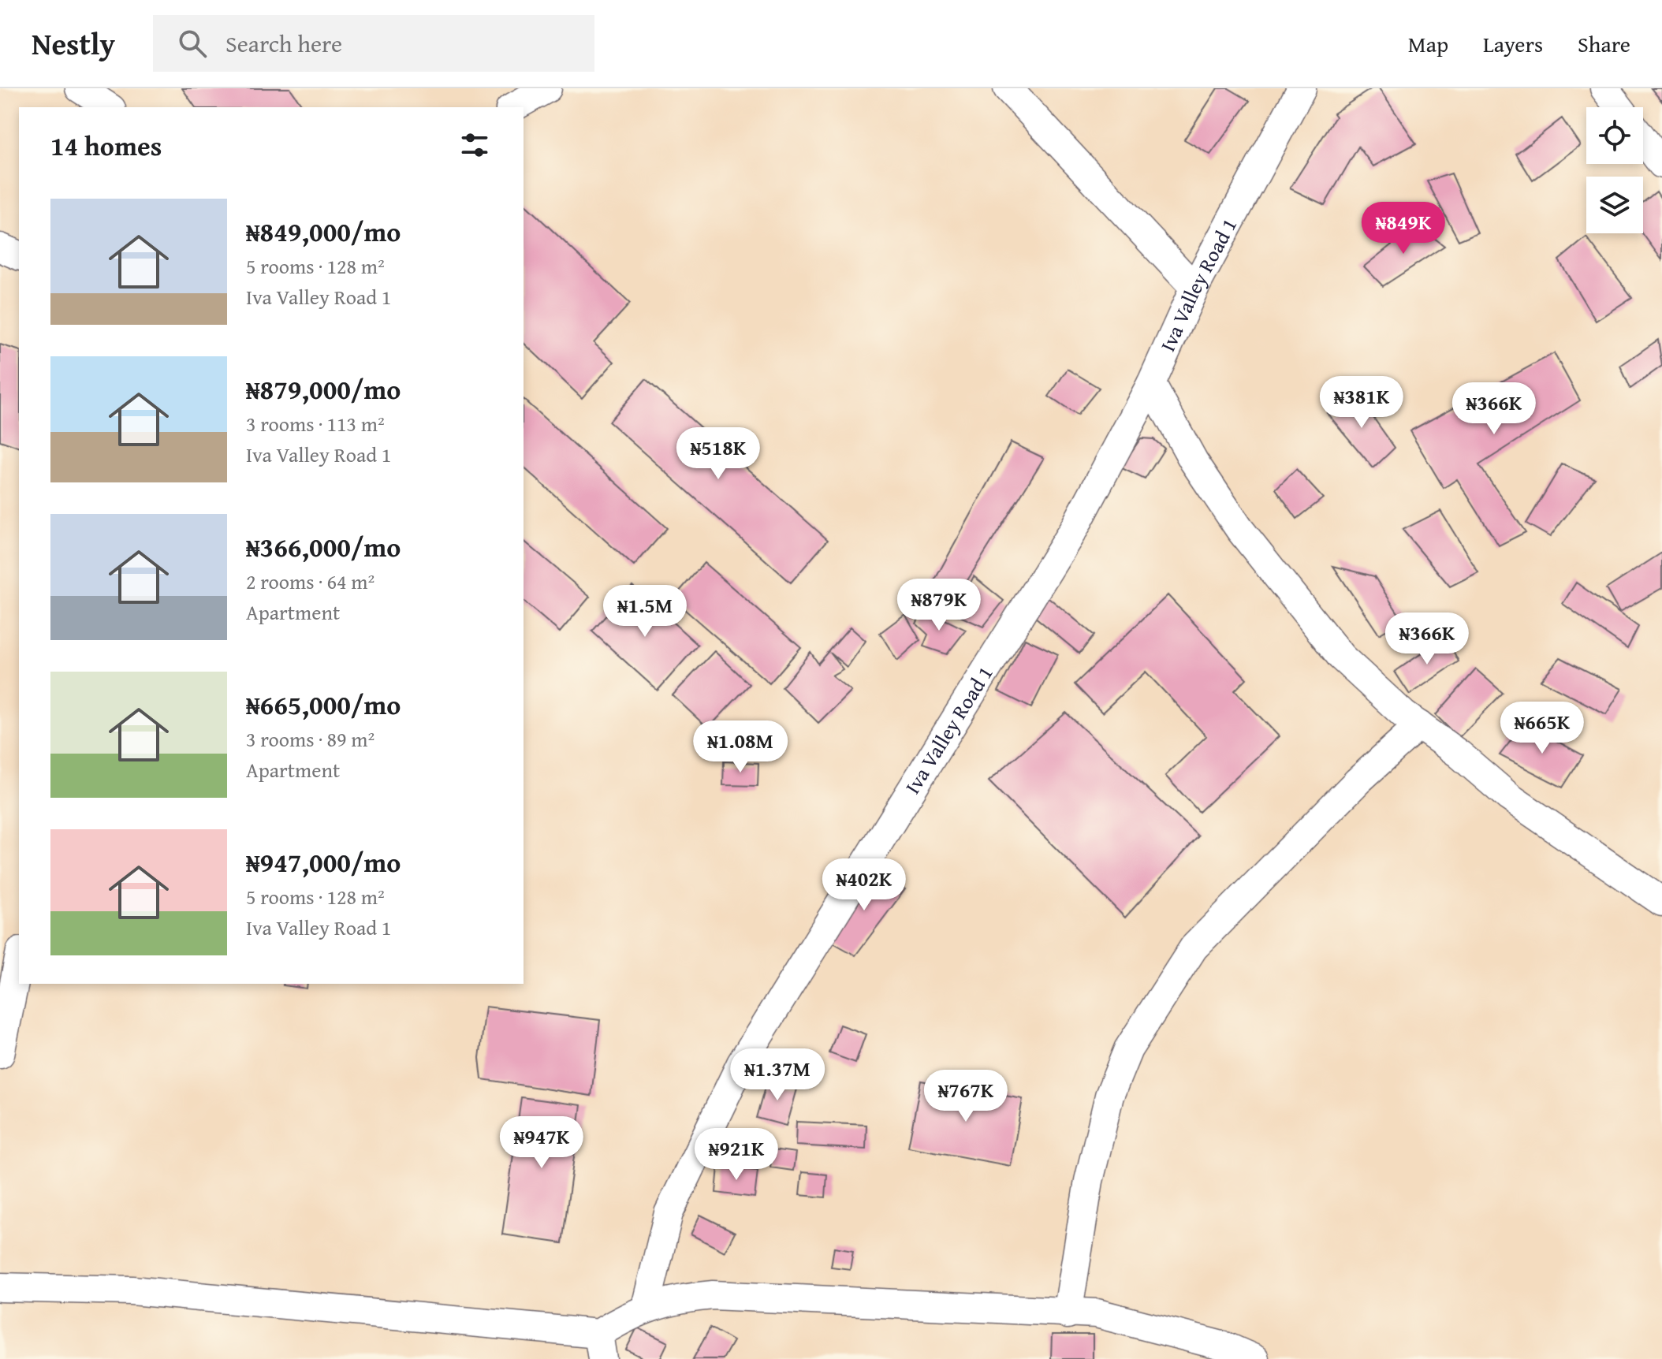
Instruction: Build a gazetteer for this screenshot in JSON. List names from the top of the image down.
{
  "streets": {
    "street": ["Iva Valley Road 1"]
  },
  "page": {
    "header": "Nestly",
    "search": "Search here",
    "nav": ["Map", "Layers", "Share"],
    "heading": "14 homes",
    "list": [
      {
        "name": "₦849,000/mo",
        "note": "5 rooms · 128 m² · Iva Valley Road 1"
      },
      {
        "name": "₦879,000/mo",
        "note": "3 rooms · 113 m² · Iva Valley Road 1"
      },
      {
        "name": "₦366,000/mo",
        "note": "2 rooms · 64 m² · Apartment"
      },
      {
        "name": "₦665,000/mo",
        "note": "3 rooms · 89 m² · Apartment"
      },
      {
        "name": "₦947,000/mo",
        "note": "5 rooms · 128 m² · Iva Valley Road 1"
      }
    ],
    "price": [
      "₦849K",
      "₦381K",
      "₦366K",
      "₦518K",
      "₦879K",
      "₦1.5M",
      "₦366K",
      "₦665K",
      "₦1.08M",
      "₦402K",
      "₦1.37M",
      "₦767K",
      "₦947K",
      "₦921K"
    ]
  }
}
